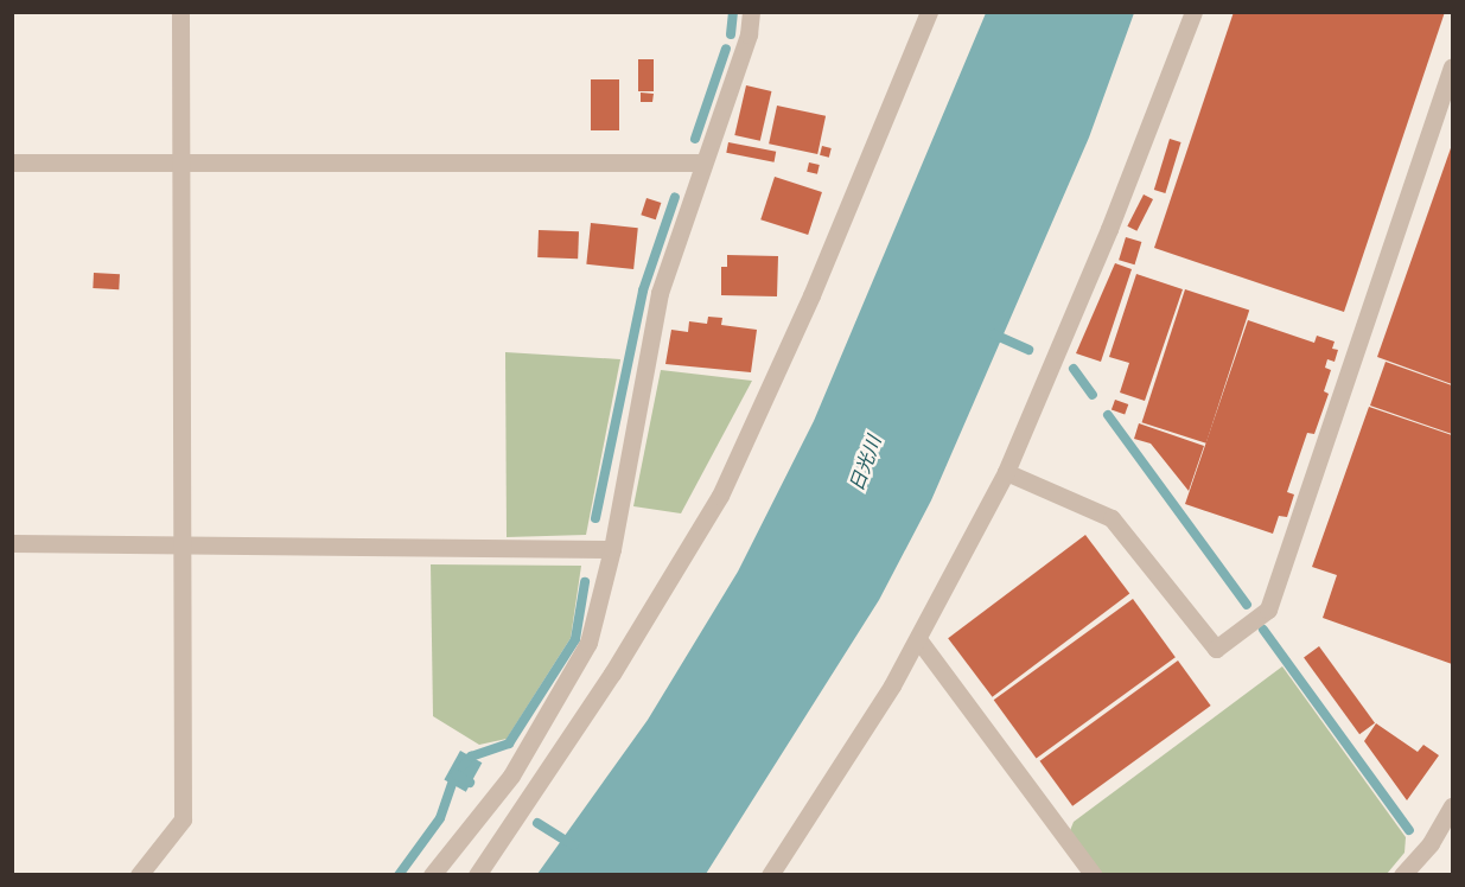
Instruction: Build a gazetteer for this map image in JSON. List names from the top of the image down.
{
  "water": ["日光川"]
}
